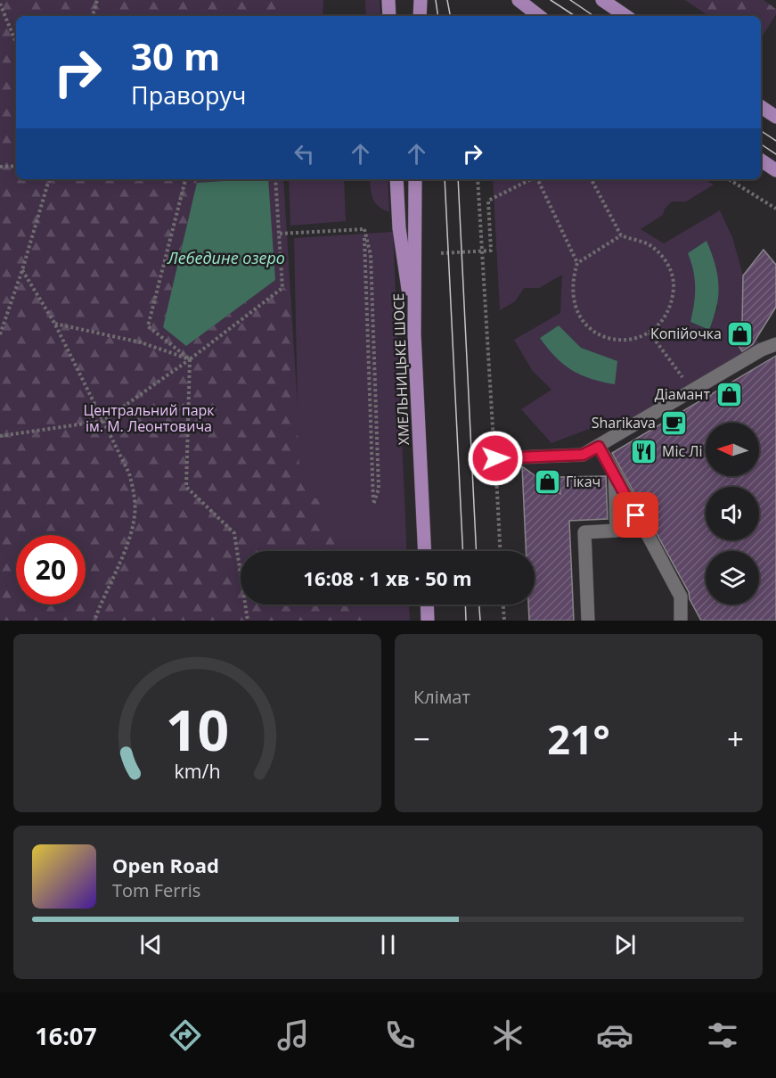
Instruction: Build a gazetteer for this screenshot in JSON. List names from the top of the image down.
{
  "streets": {
    "main road": ["ХМЕЛЬНИЦЬКЕ ШОСЕ"]
  },
  "water": ["Лебедине озеро"],
  "parks": ["Центральний парк ім. М. Леонтовича"],
  "places": {
    "shop": ["Копійочка", "Діамант", "Гікач"],
    "cafe": ["Sharikava"],
    "restaurant": ["Міс Лі"]
  },
  "north": "left",
  "page": {
    "turn": ["30 m", "Праворуч"],
    "limit": "20",
    "trip": "16:08 · 1 хв · 50 m",
    "tile": "Клімат",
    "heat": ["−", "21°", "+"],
    "song": ["Open Road", "Tom Ferris"],
    "tabs": "16:07",
    "gauge": ["10", "km/h"]
  }
}
